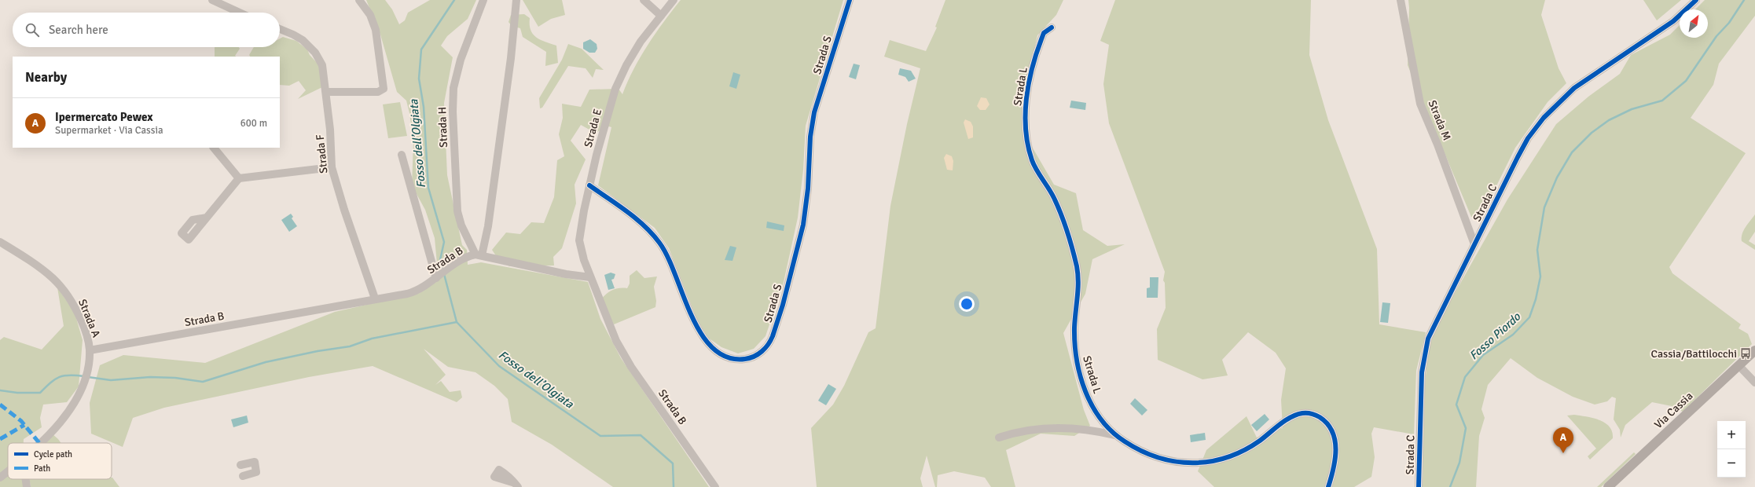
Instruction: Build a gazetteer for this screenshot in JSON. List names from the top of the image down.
{
  "streets": {
    "main road": ["Via Cassia"],
    "street": [
      "Strada S",
      "Strada L",
      "Strada M",
      "Strada H",
      "Strada E",
      "Strada F",
      "Strada C",
      "Strada B",
      "Strada A"
    ]
  },
  "crossings": [
    ["Strada S", "Strada E"],
    ["Strada M", "Strada C"],
    ["Strada H", "Strada B"],
    ["Strada E", "Strada B"],
    ["Strada F", "Strada B"],
    ["Strada B", "Strada A"]
  ],
  "water": ["Fosso dell’Olgiata", "Fosso Piordo"],
  "places": {
    "bus stop": ["Cassia/Battilocchi"]
  },
  "legend": ["Cycle path", "Path"],
  "north": "top right",
  "page": {
    "search": "Search here",
    "heading": "Nearby",
    "list": [
      {
        "mark": "A",
        "name": "Ipermercato Pewex",
        "note": "Supermarket · Via Cassia",
        "value": "600 m"
      }
    ],
    "map_buttons": ["+", "−"],
    "pins": "A"
  }
}
